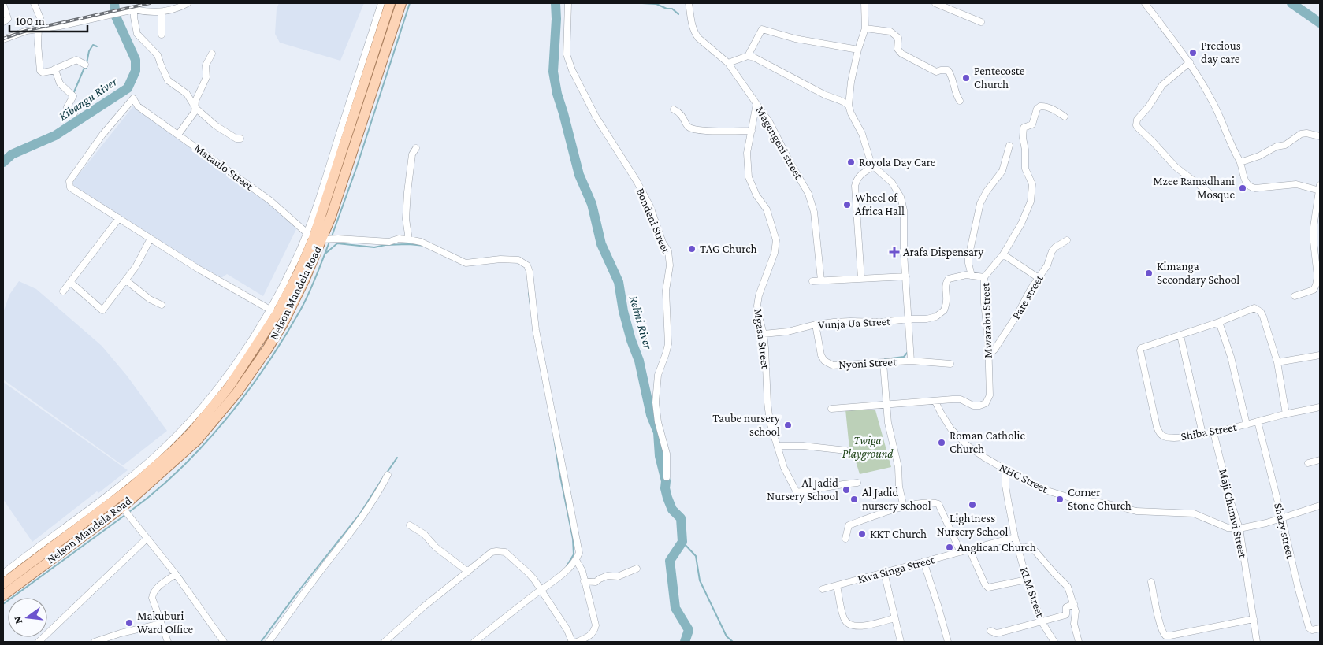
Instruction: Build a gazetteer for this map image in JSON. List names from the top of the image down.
{
  "streets": {
    "main road": ["Nelson Mandela Road"],
    "street": [
      "Magengeni street",
      "Mataulo Street",
      "Bondeni Street",
      "Pare street",
      "Mwarabu Street",
      "Vunja Ua Street",
      "Mgasa Street",
      "Nyoni Street",
      "Shiba Street",
      "NHC Street",
      "Maji Chumvi Street",
      "Shazy street",
      "Kwa Singa Street",
      "KLM Street"
    ]
  },
  "crossings": [
    ["Magengeni street", "Mgasa Street"],
    ["Mataulo Street", "Nelson Mandela Road"],
    ["Pare street", "Mwarabu Street"],
    ["Mwarabu Street", "NHC Street"],
    ["Vunja Ua Street", "Mgasa Street"],
    ["Vunja Ua Street", "Nyoni Street"],
    ["Shiba Street", "Maji Chumvi Street"],
    ["Shiba Street", "Shazy street"],
    ["NHC Street", "Maji Chumvi Street"],
    ["NHC Street", "Shazy street"],
    ["NHC Street", "KLM Street"],
    ["Kwa Singa Street", "KLM Street"]
  ],
  "water": ["Kibangu River", "Relini River"],
  "parks": ["Twiga Playground"],
  "places": {
    "other": [
      "Precious day care",
      "Pentecoste Church",
      "Royola Day Care",
      "Mzee Ramadhani Mosque",
      "Wheel of Africa Hall",
      "TAG Church",
      "Kimanga Secondary School",
      "Taube nursery school",
      "Roman Catholic Church",
      "Al Jadid Nursery School",
      "Al Jadid nursery school",
      "Corner Stone Church",
      "Lightness Nursery School",
      "KKT Church",
      "Anglican Church",
      "Makuburi Ward Office"
    ],
    "health": ["Arafa Dispensary"]
  },
  "scale_bar": "100 m",
  "north": "left"
}
